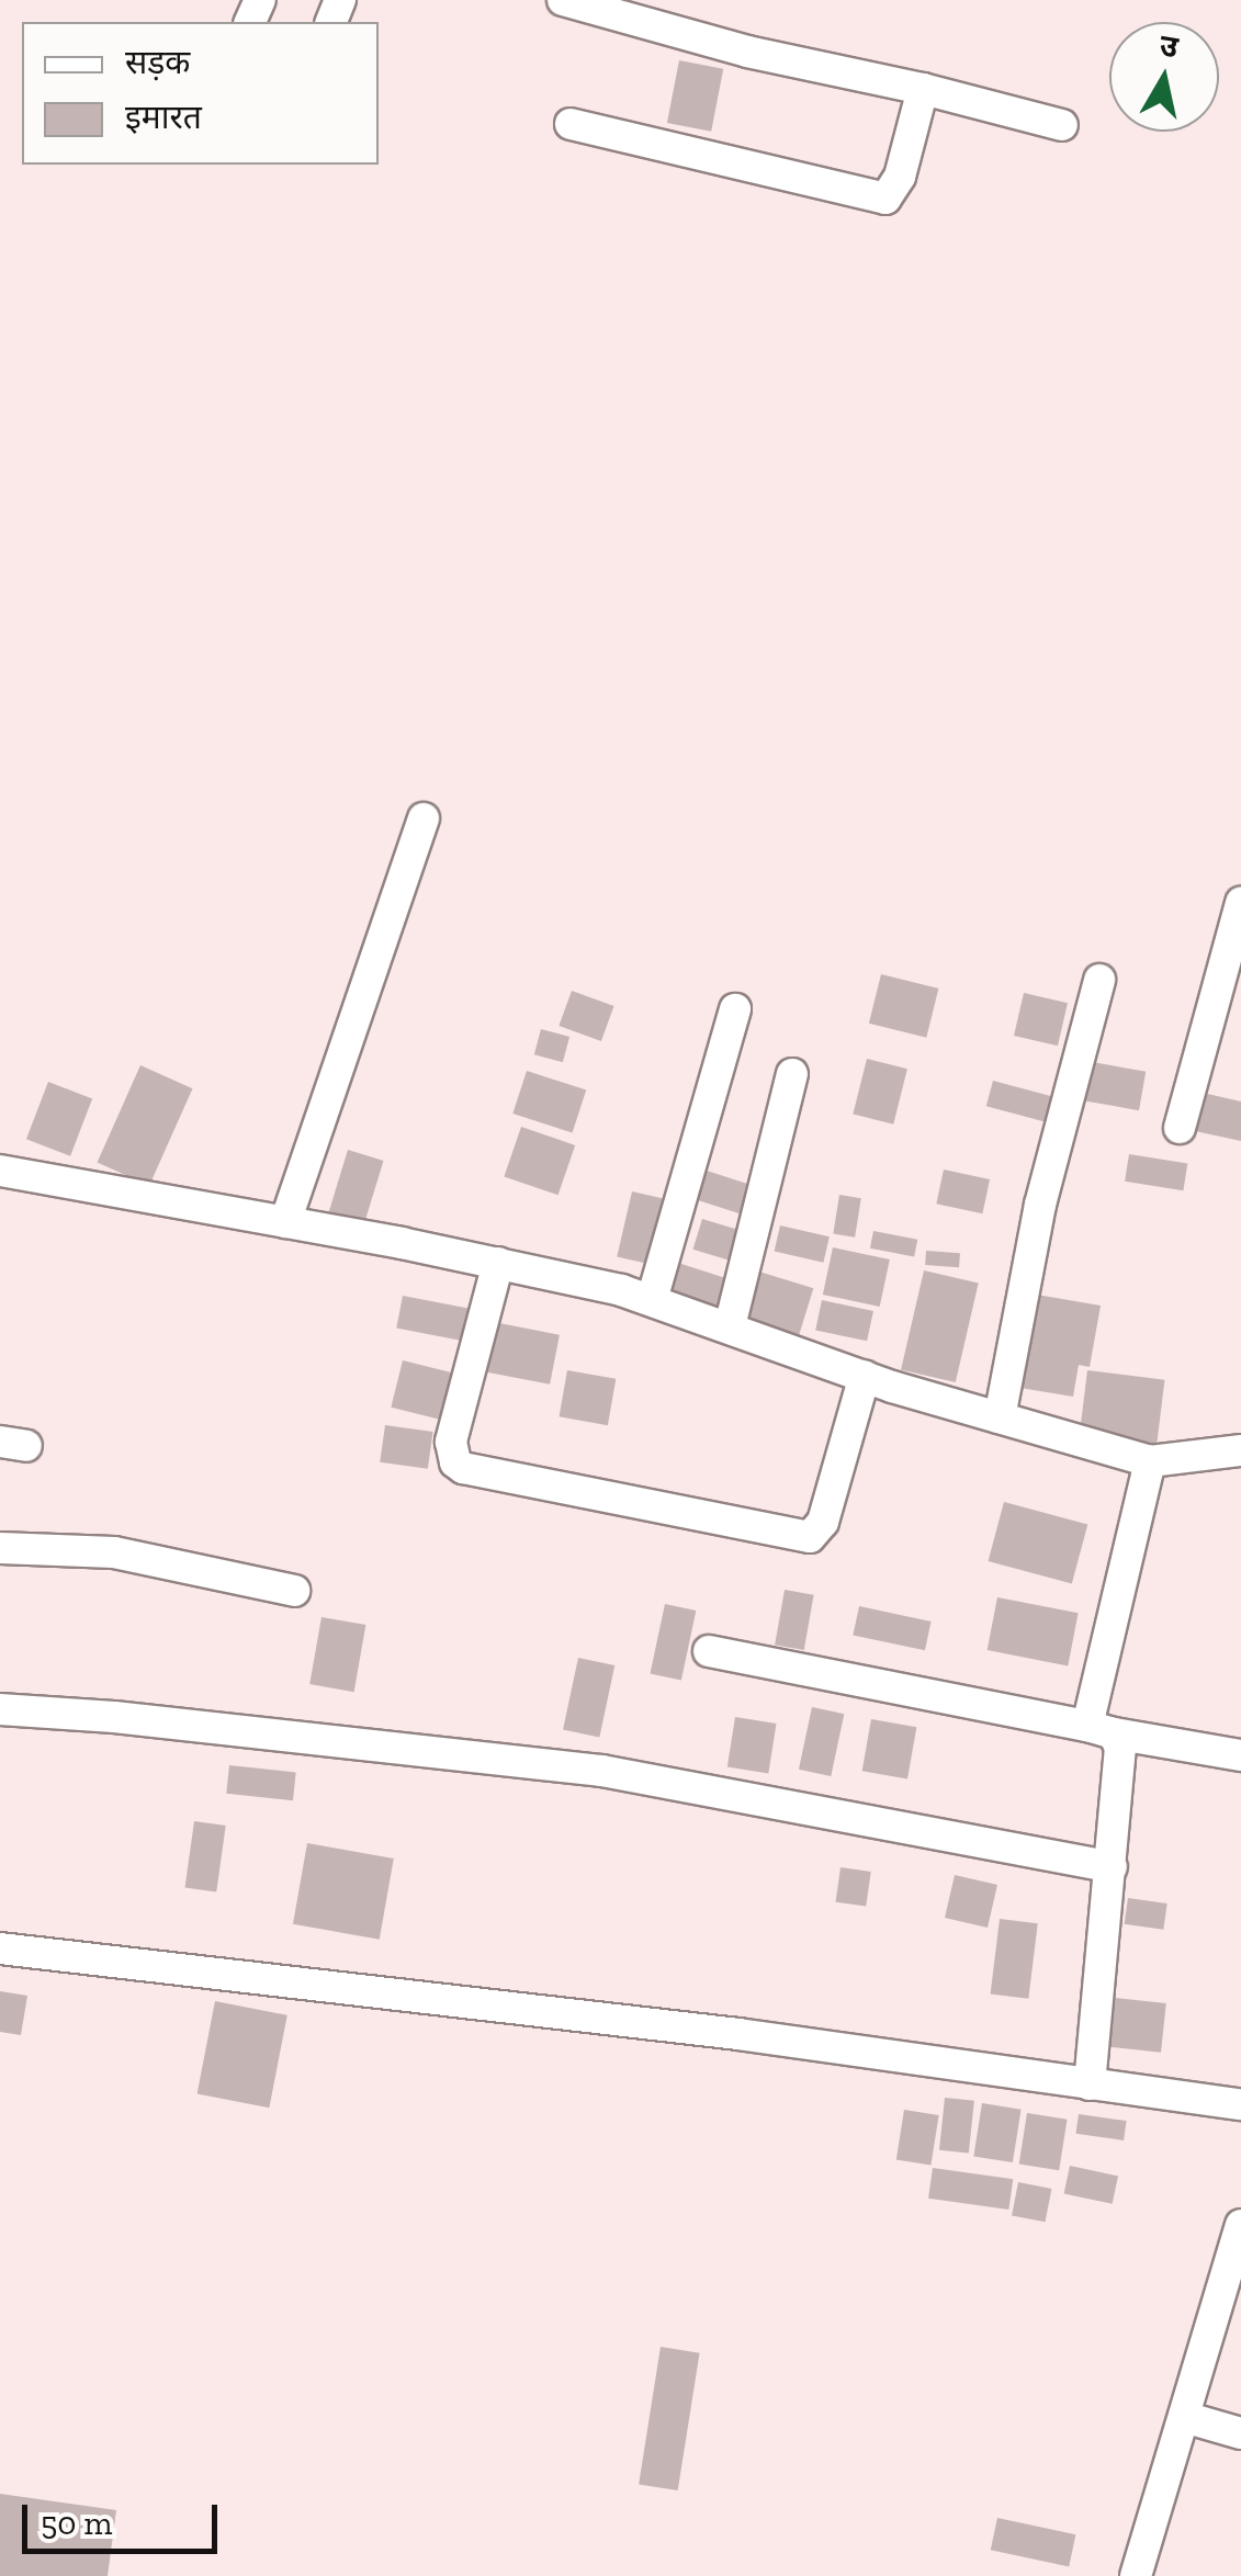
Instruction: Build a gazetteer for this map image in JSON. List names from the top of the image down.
{
  "legend": ["सड़क", "इमारत"],
  "scale_bar": "50 m",
  "north": "top"
}
